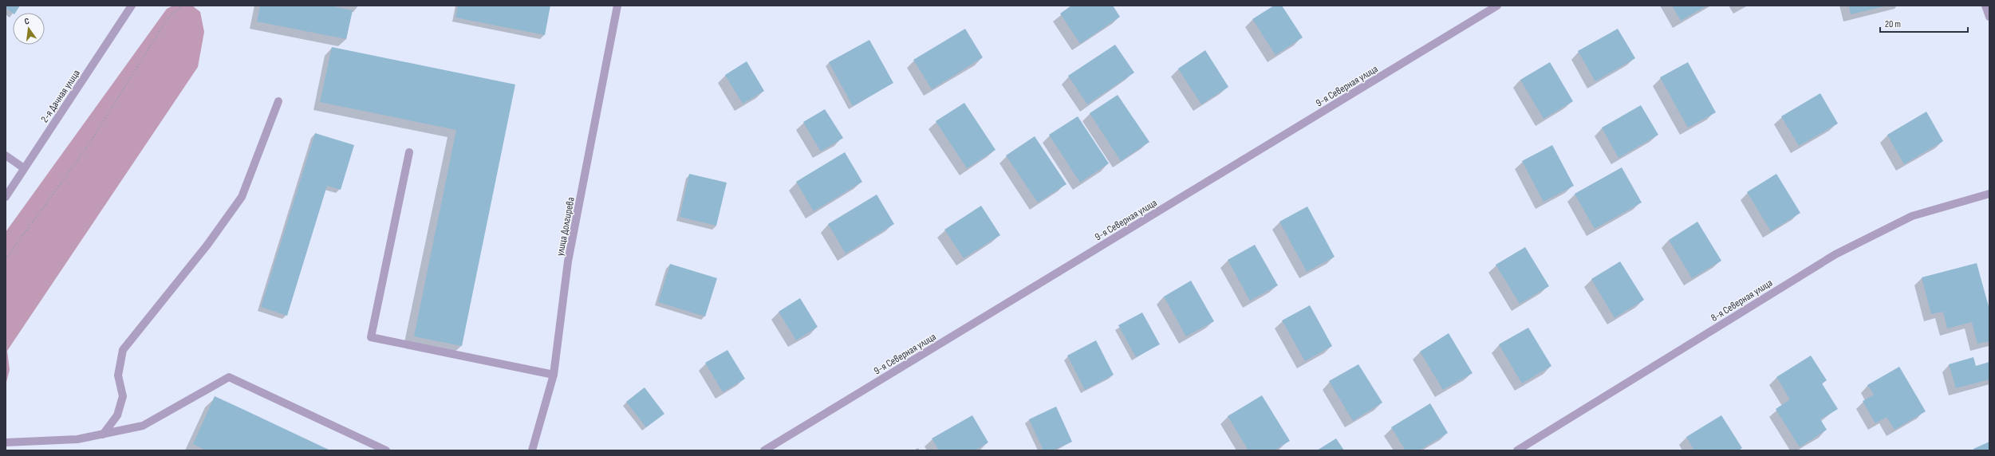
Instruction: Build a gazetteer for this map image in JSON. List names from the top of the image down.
{
  "streets": {
    "street": [
      "9-я Северная улица",
      "2-я Дачная улица",
      "улица Долгирева",
      "8-я Северная улица"
    ]
  },
  "scale_bar": "20 m",
  "north": "top"
}
